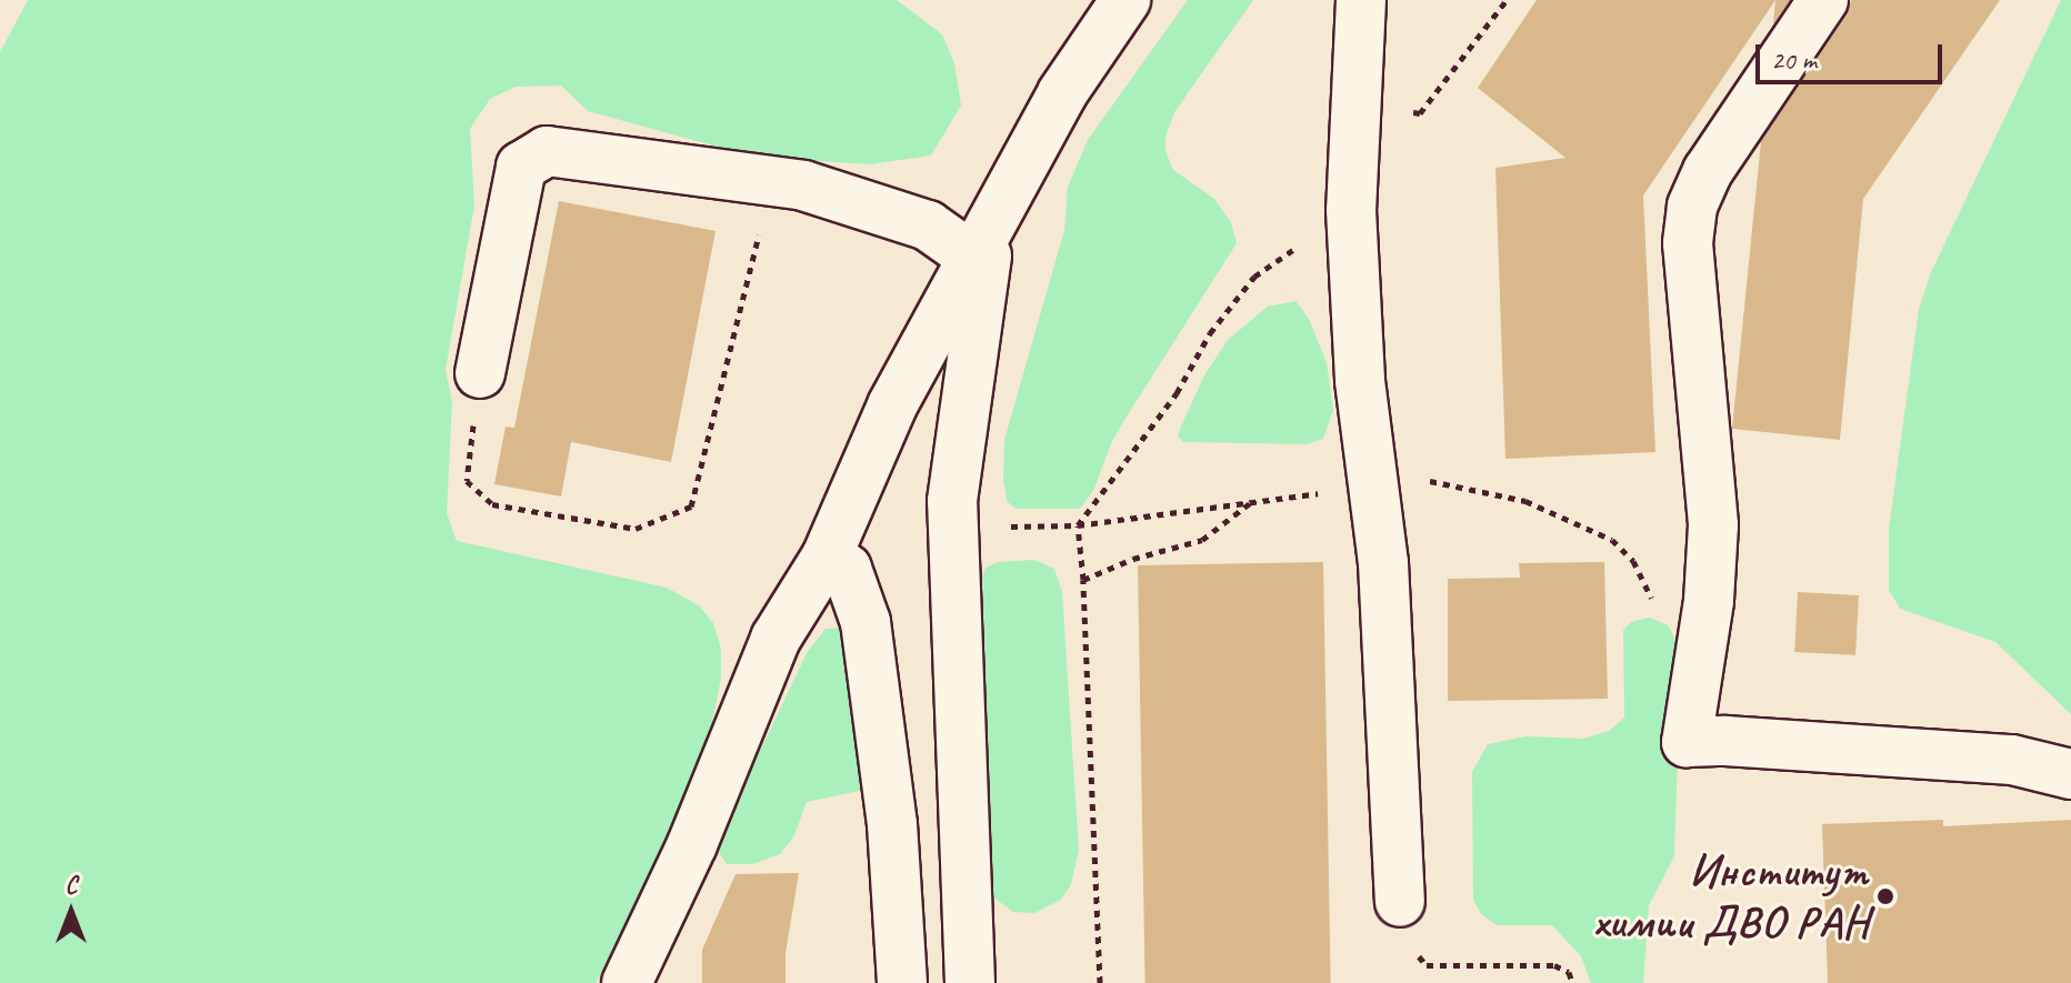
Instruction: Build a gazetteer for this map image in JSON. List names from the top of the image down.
{
  "places": ["Институт химии ДВО РАН"],
  "scale_bar": "20 m",
  "north": "top"
}
